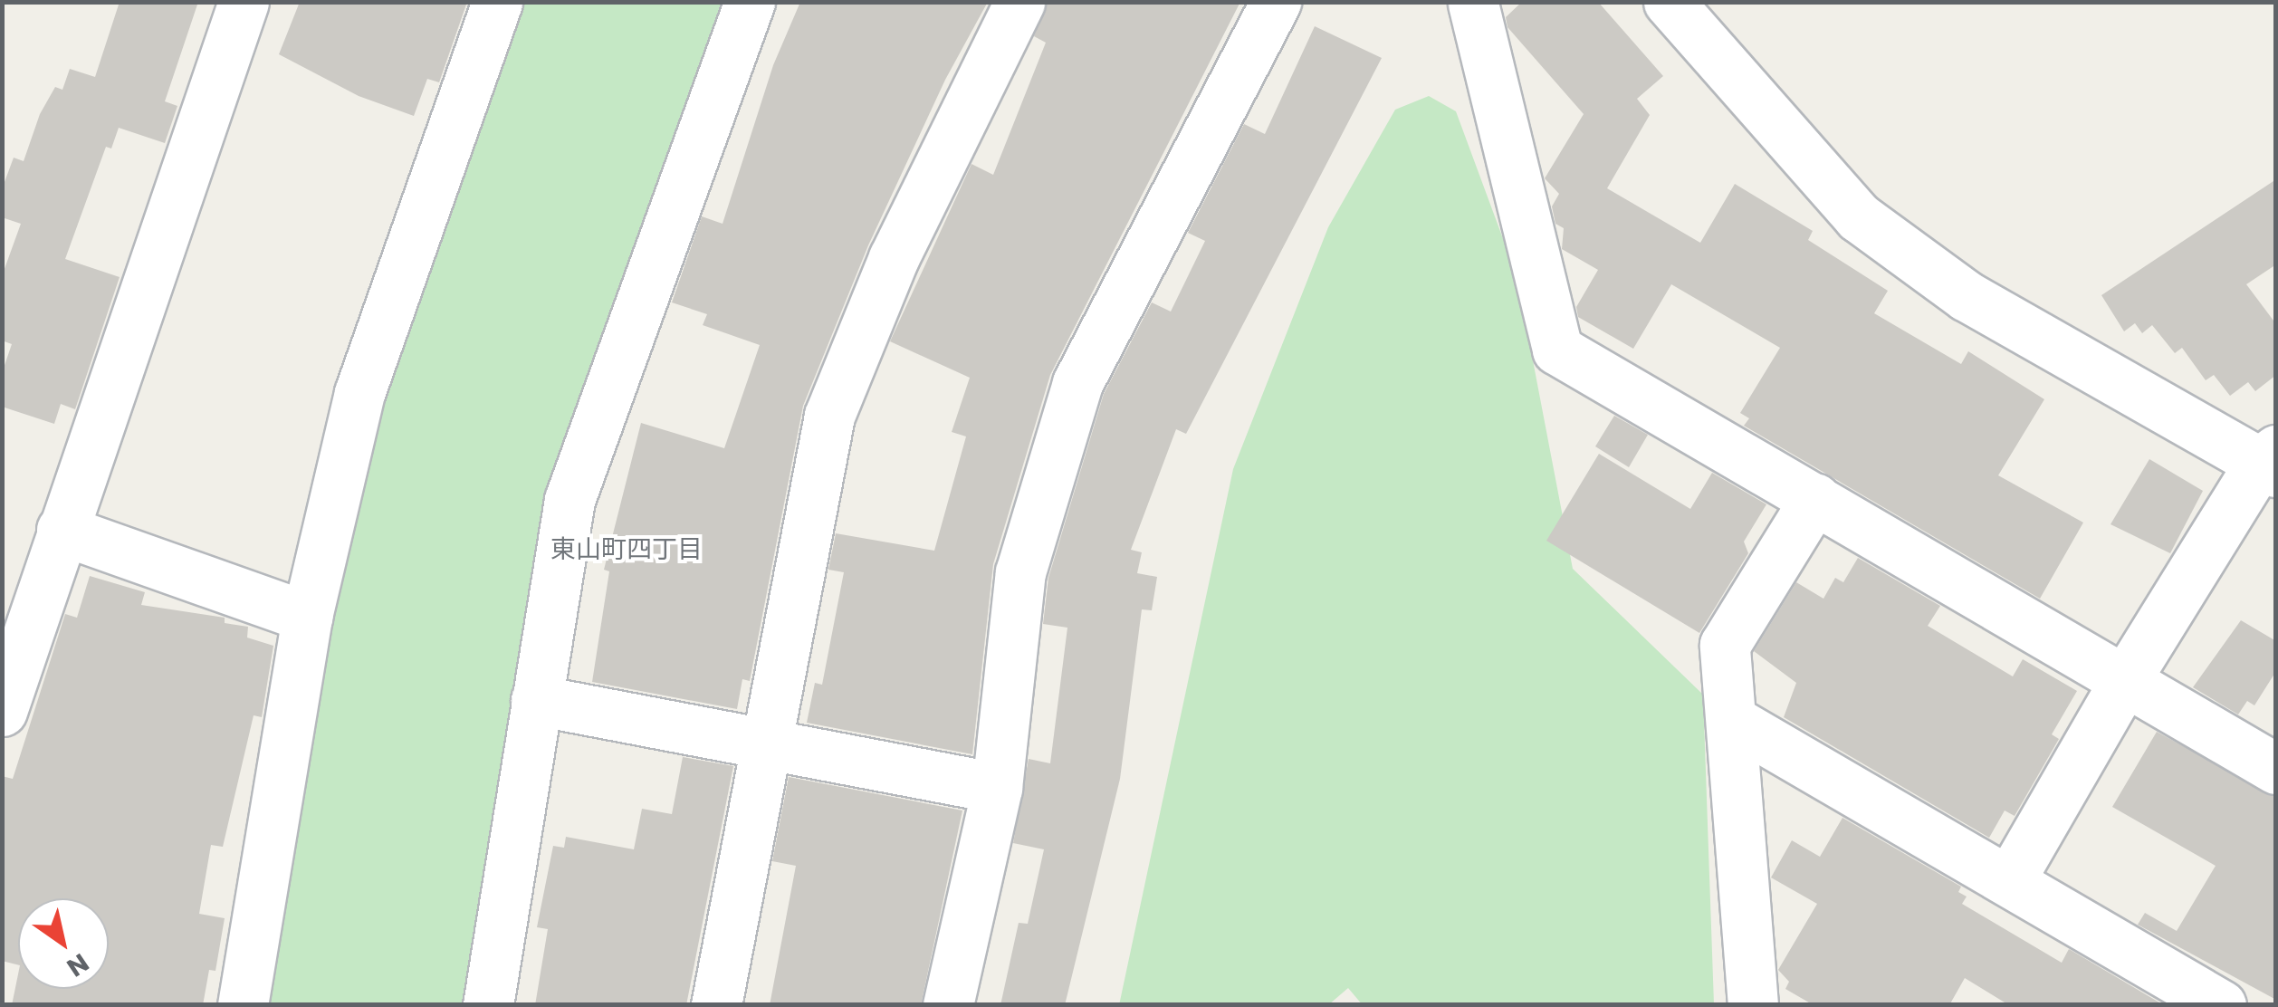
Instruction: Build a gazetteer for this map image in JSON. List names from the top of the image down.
{
  "districts": ["東山町四丁目"],
  "north": "bottom right"
}
